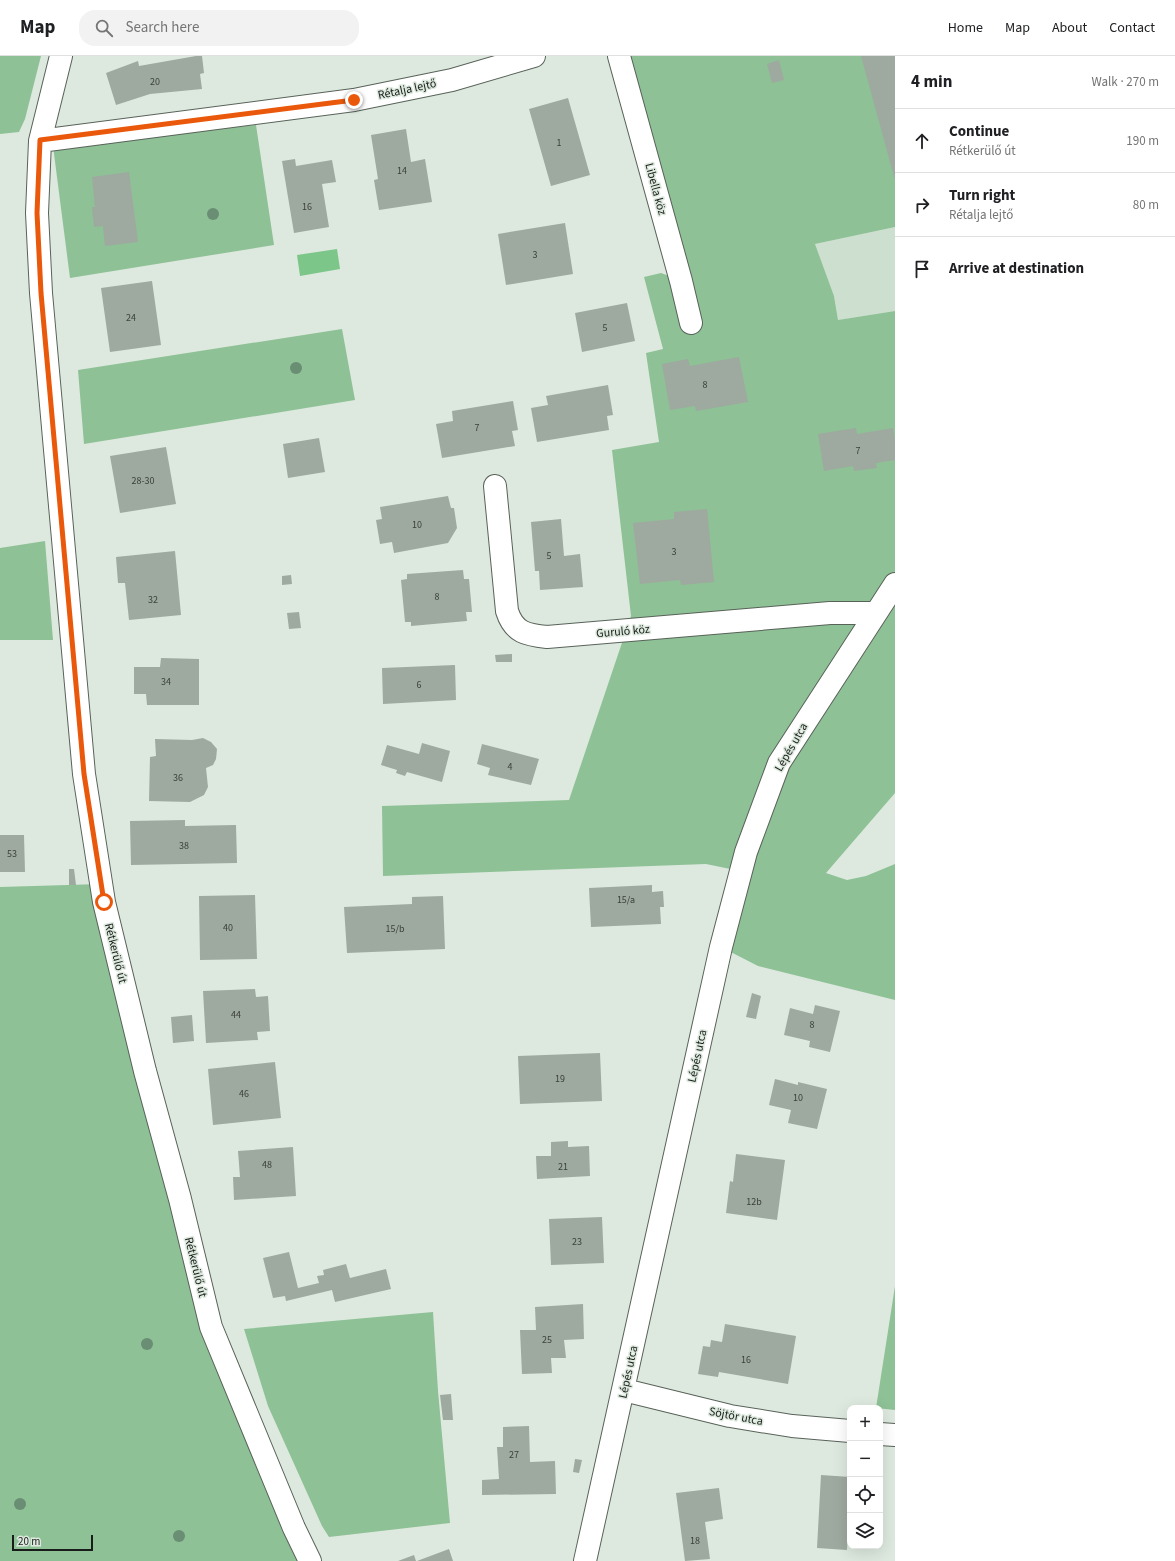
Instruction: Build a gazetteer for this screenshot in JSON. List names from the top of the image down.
{
  "streets": {
    "street": [
      "Rétalja lejtő",
      "Libella köz",
      "Guruló köz",
      "Lépés utca",
      "Rétkerülő út",
      "Söjtör utca"
    ]
  },
  "crossings": [
    ["Rétalja lejtő", "Rétkerülő út"],
    ["Guruló köz", "Lépés utca"],
    ["Lépés utca", "Söjtör utca"]
  ],
  "house_numbers": [
    "20",
    "1",
    "14",
    "16",
    "3",
    "24",
    "5",
    "8",
    "7",
    "7",
    "28-30",
    "10",
    "3",
    "5",
    "8",
    "32",
    "34",
    "6",
    "4",
    "36",
    "38",
    "53",
    "15/a",
    "40",
    "15/b",
    "44",
    "8",
    "19",
    "46",
    "10",
    "48",
    "21",
    "12b",
    "23",
    "25",
    "16",
    "27",
    "18"
  ],
  "scale_bar": "20 m",
  "page": {
    "header": "Map",
    "search": "Search here",
    "nav": [
      "Home",
      "Map",
      "About",
      "Contact"
    ],
    "heading": ["4 min", "Walk · 270 m"],
    "list": [
      ["Continue", "Rétkerülő út", "190 m"],
      ["Turn right", "Rétalja lejtő", "80 m"],
      "Arrive at destination"
    ],
    "map_buttons": ["+", "−"],
    "scale": "20 m"
  }
}
